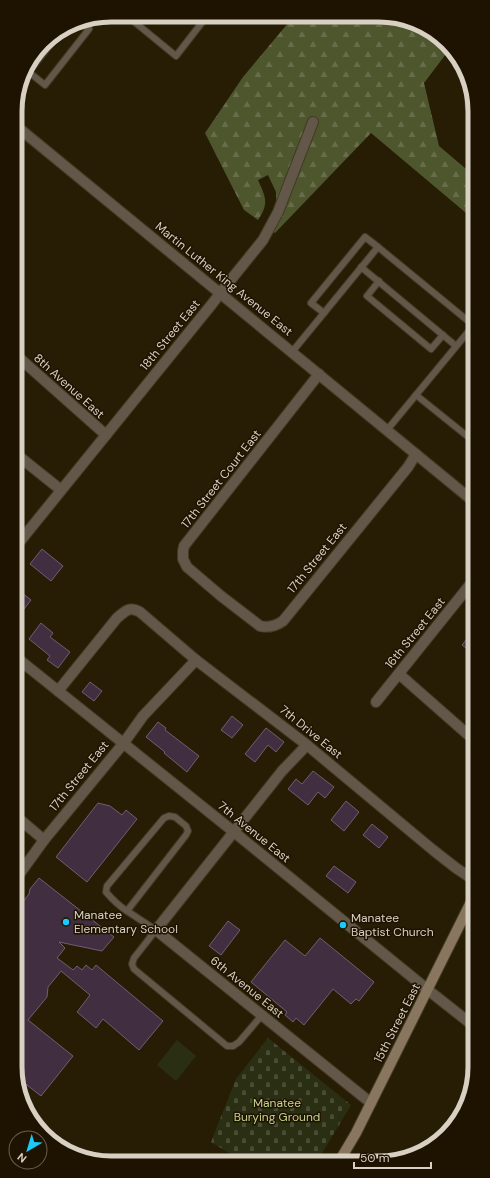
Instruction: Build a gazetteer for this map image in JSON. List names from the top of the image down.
{
  "streets": {
    "main road": ["15th Street East"],
    "street": [
      "Martin Luther King Avenue East",
      "18th Street East",
      "8th Avenue East",
      "17th Street Court East",
      "17th Street East",
      "16th Street East",
      "7th Drive East",
      "7th Avenue East",
      "6th Avenue East"
    ]
  },
  "crossings": [
    ["Martin Luther King Avenue East", "18th Street East"],
    ["Martin Luther King Avenue East", "17th Street Court East"],
    ["Martin Luther King Avenue East", "17th Street East"],
    ["18th Street East", "8th Avenue East"],
    ["17th Street Court East", "17th Street East"],
    ["17th Street East", "7th Drive East"],
    ["17th Street East", "7th Avenue East"],
    ["7th Drive East", "7th Avenue East"],
    ["7th Avenue East", "15th Street East"],
    ["6th Avenue East", "15th Street East"]
  ],
  "parks": ["Manatee Burying Ground"],
  "places": ["Manatee Elementary School", "Manatee Baptist Church"],
  "scale_bar": "50 m",
  "north": "bottom left"
}
